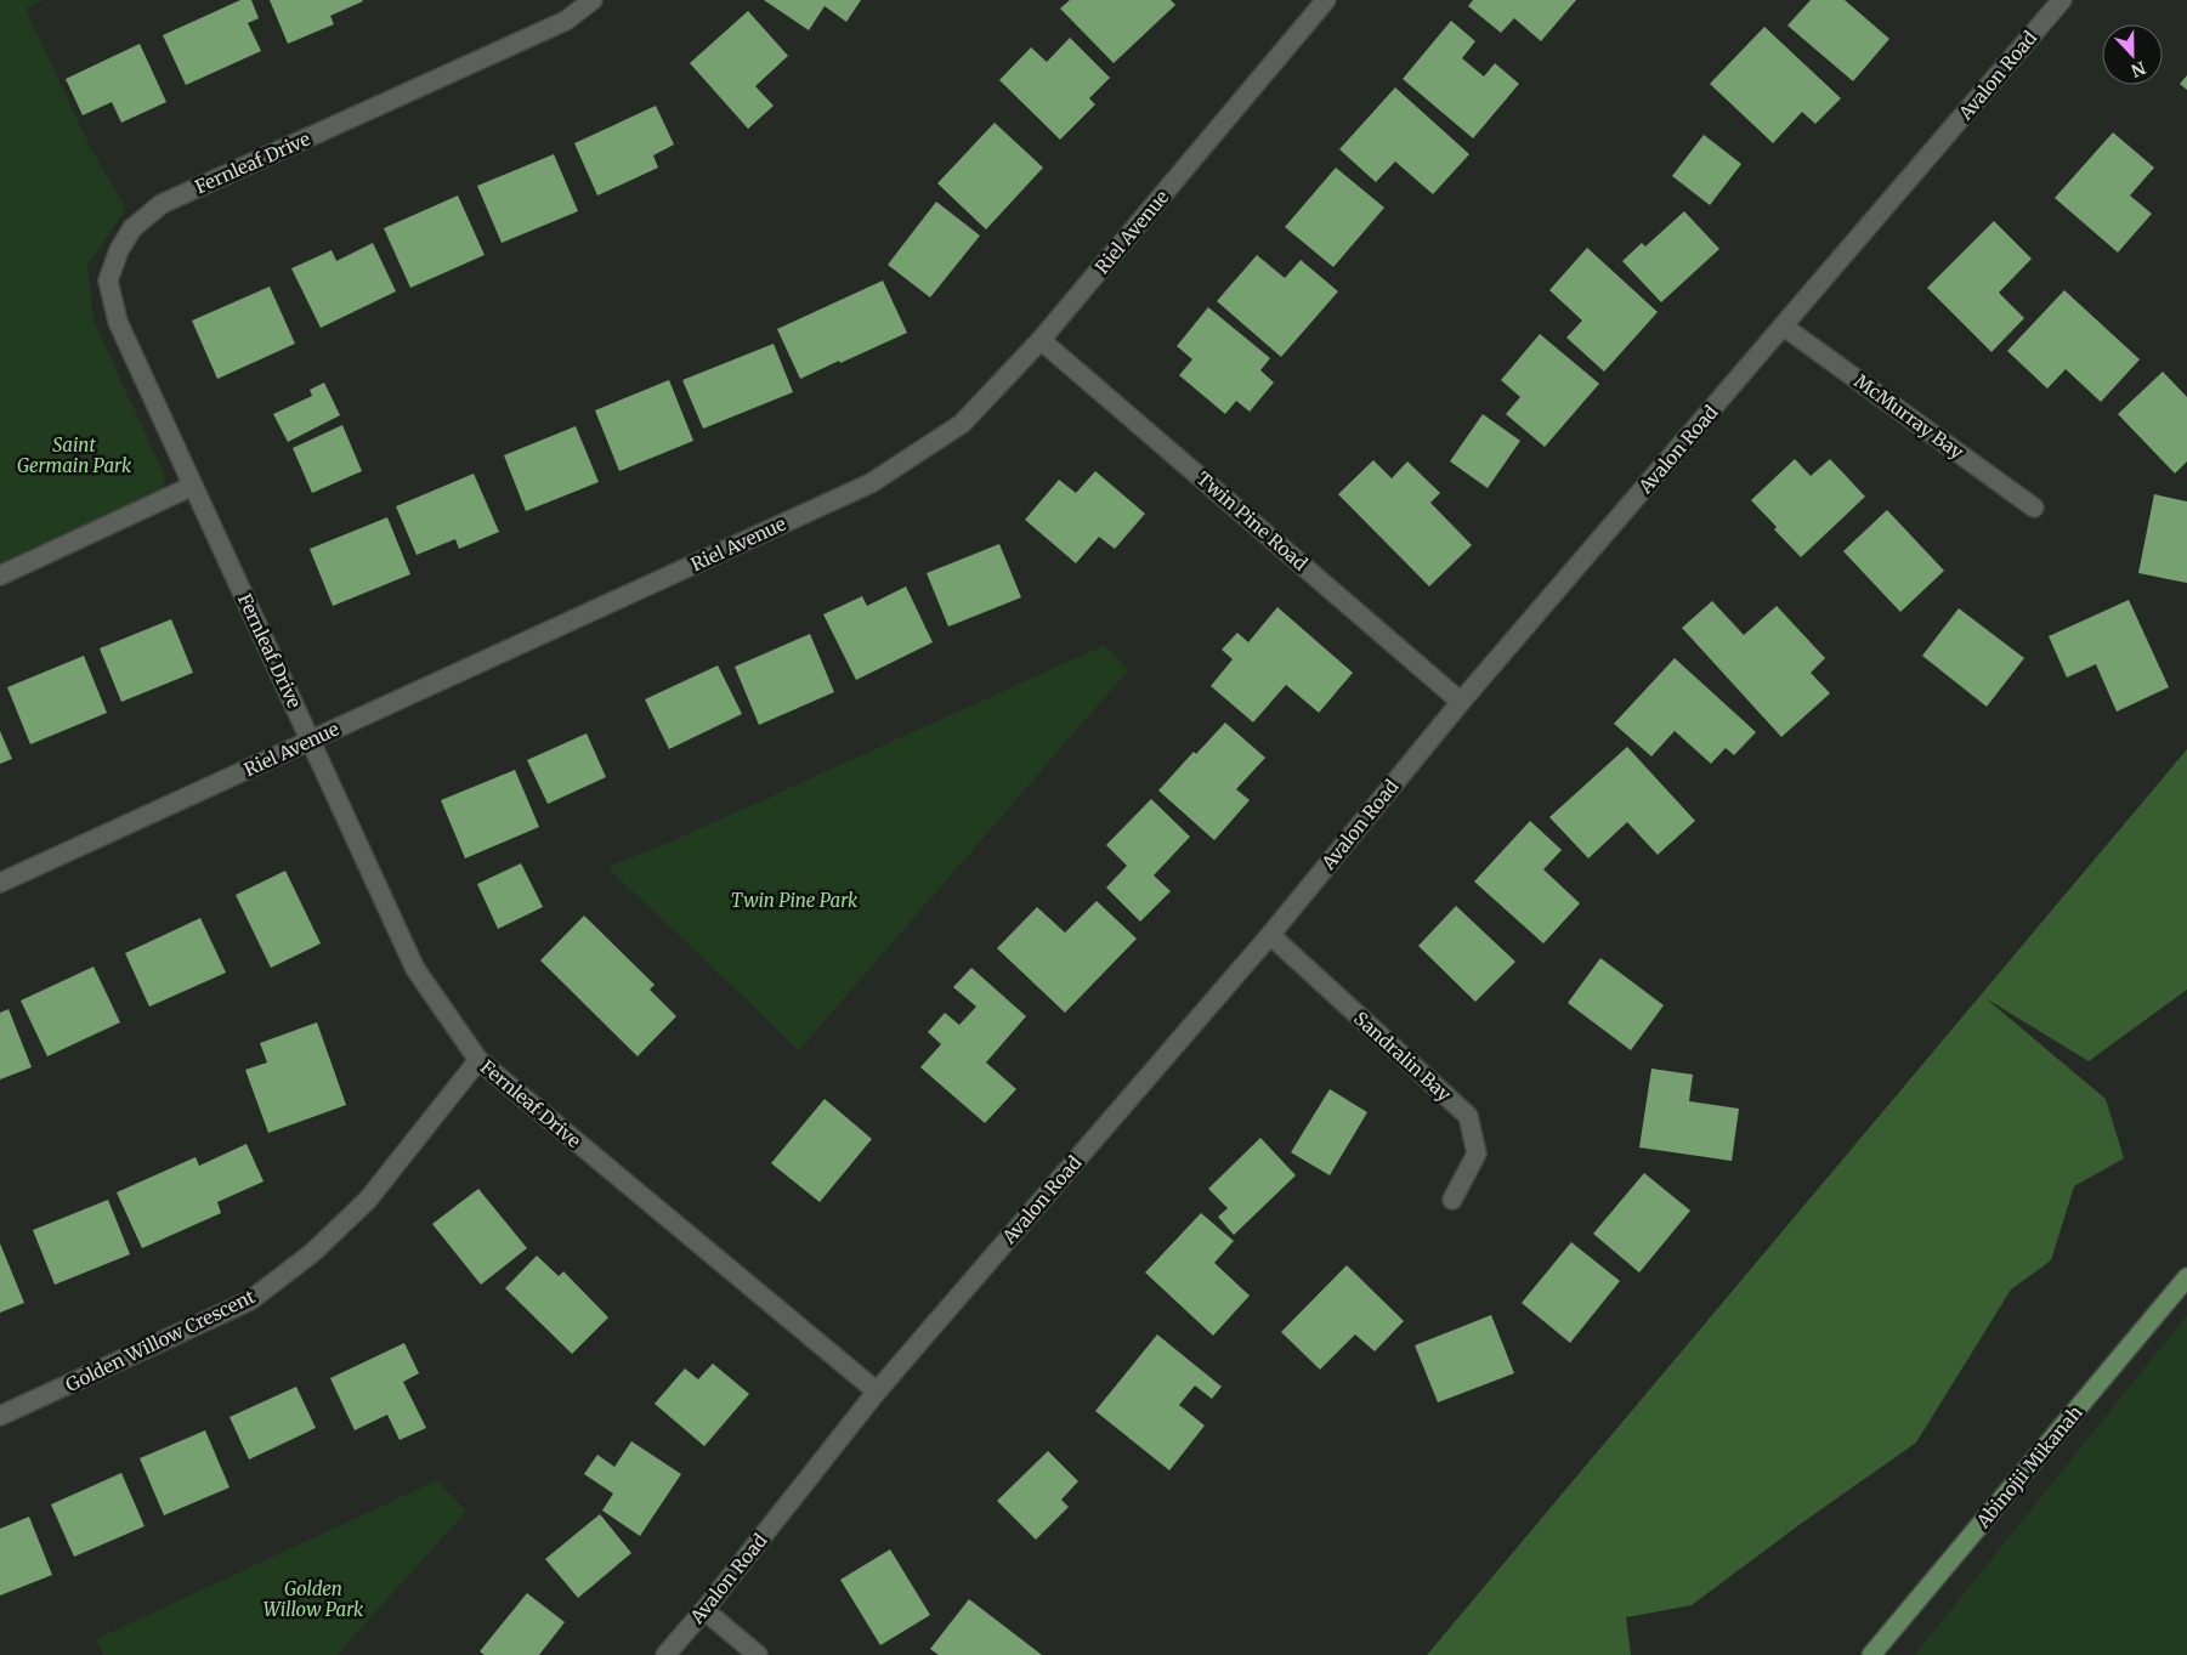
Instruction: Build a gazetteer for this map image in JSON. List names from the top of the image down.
{
  "streets": {
    "main road": ["Abinojii Mikanah"],
    "street": [
      "Avalon Road",
      "Fernleaf Drive",
      "Riel Avenue",
      "McMurray Bay",
      "Twin Pine Road",
      "Sandralin Bay",
      "Golden Willow Crescent"
    ]
  },
  "crossings": [
    ["Avalon Road", "Fernleaf Drive"],
    ["Avalon Road", "McMurray Bay"],
    ["Avalon Road", "Twin Pine Road"],
    ["Avalon Road", "Sandralin Bay"],
    ["Fernleaf Drive", "Riel Avenue"],
    ["Fernleaf Drive", "Golden Willow Crescent"],
    ["Riel Avenue", "Twin Pine Road"]
  ],
  "parks": ["Saint Germain Park", "Twin Pine Park", "Golden Willow Park"],
  "north": "bottom"
}
